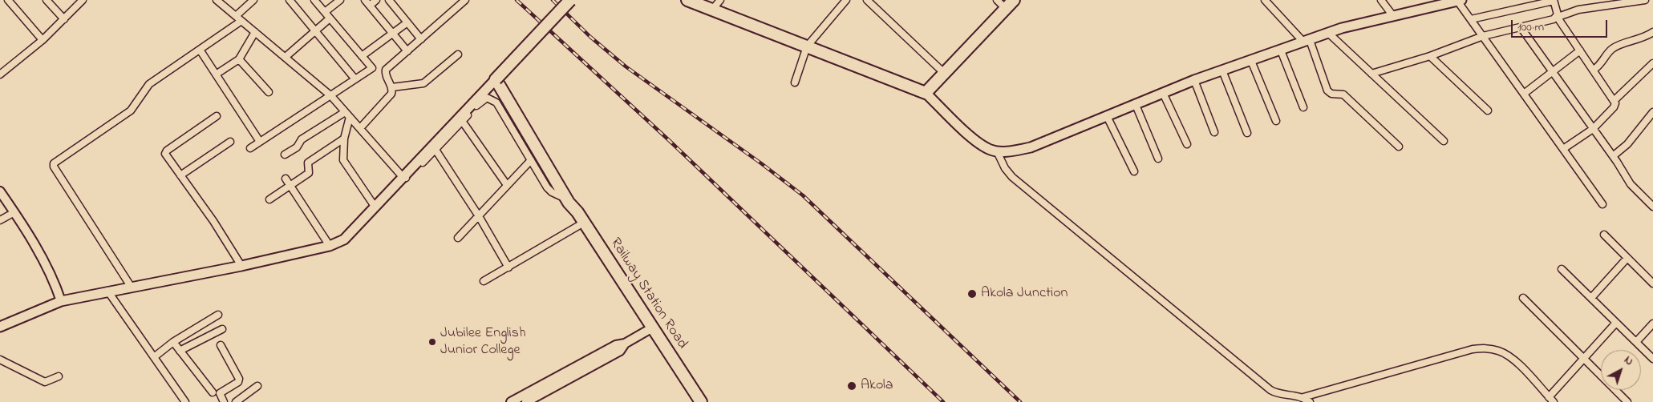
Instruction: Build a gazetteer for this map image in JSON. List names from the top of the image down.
{
  "streets": {
    "highway": ["Railway Station Road"]
  },
  "places": ["Akola Junction", "Jubilee English Junior College", "Akola"],
  "scale_bar": "100 m",
  "north": "top right"
}
